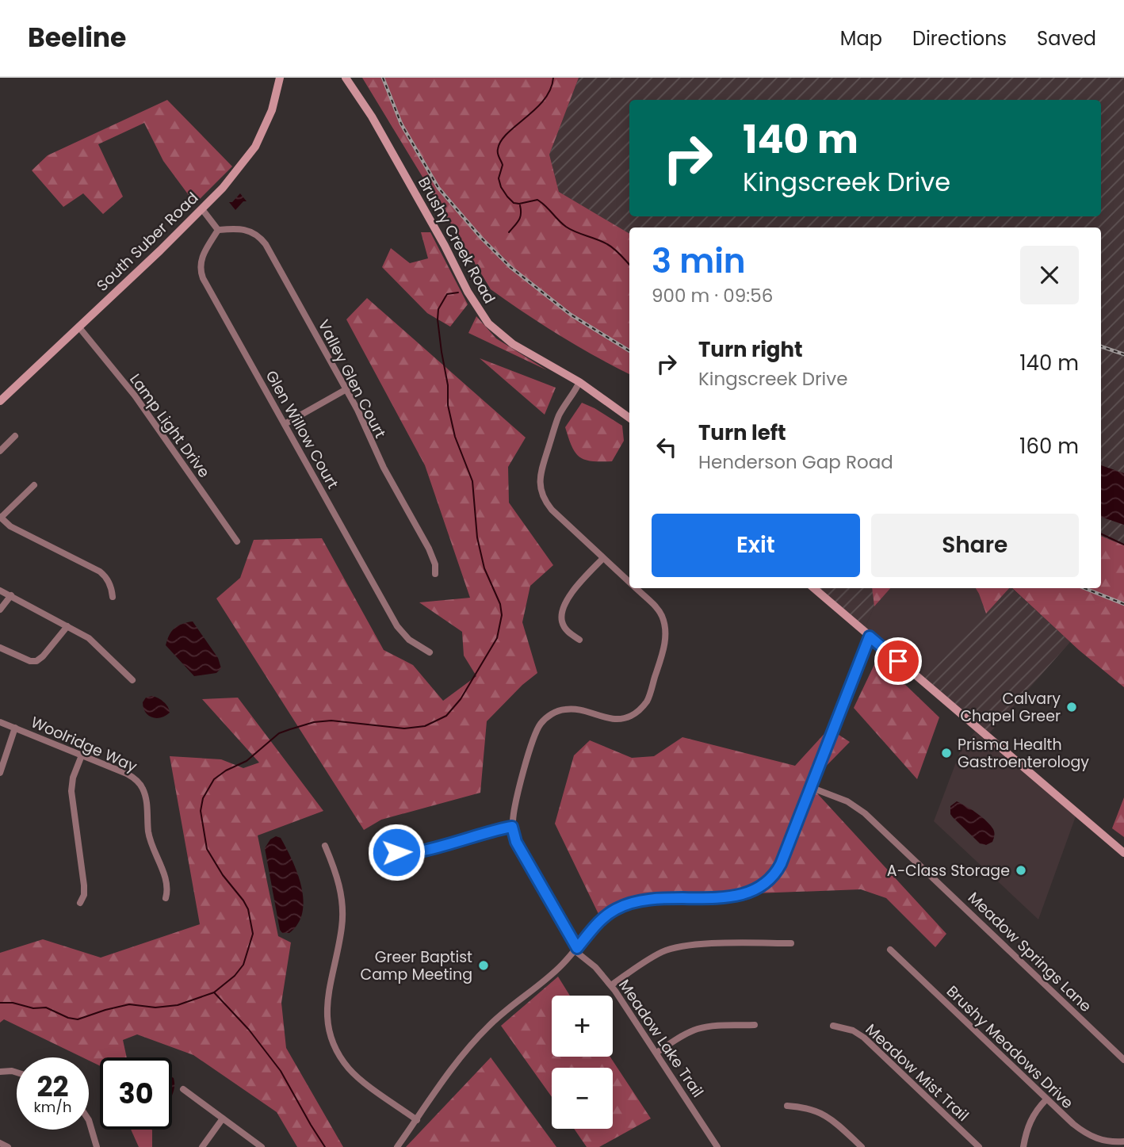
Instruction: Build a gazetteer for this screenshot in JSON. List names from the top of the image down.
{
  "streets": {
    "main road": ["Brushy Creek Road", "South Suber Road"],
    "street": [
      "Valley Glen Court",
      "Lamp Light Drive",
      "Glen Willow Court",
      "Woolridge Way",
      "Meadow Springs Lane",
      "Meadow Lake Trail",
      "Brushy Meadows Drive",
      "Meadow Mist Trail"
    ]
  },
  "crossings": [
    ["South Suber Road", "Lamp Light Drive"],
    ["Valley Glen Court", "Glen Willow Court"]
  ],
  "places": [
    "Calvary Chapel Greer",
    "Prisma Health Gastroenterology",
    "A-Class Storage",
    "Greer Baptist Camp Meeting"
  ],
  "page": {
    "header": "Beeline",
    "nav": ["Map", "Directions", "Saved"],
    "turn": ["140 m", "Kingscreek Drive"],
    "heading": ["3 min", "900 m · 09:56"],
    "list": [
      {
        "name": "Turn right",
        "note": "Kingscreek Drive",
        "value": "140 m"
      },
      {
        "name": "Turn left",
        "note": "Henderson Gap Road",
        "value": "160 m"
      }
    ],
    "buttons": ["Exit", "Share"],
    "map_buttons": ["+", "−"],
    "speed": "22 km/h",
    "limit": "30"
  }
}
